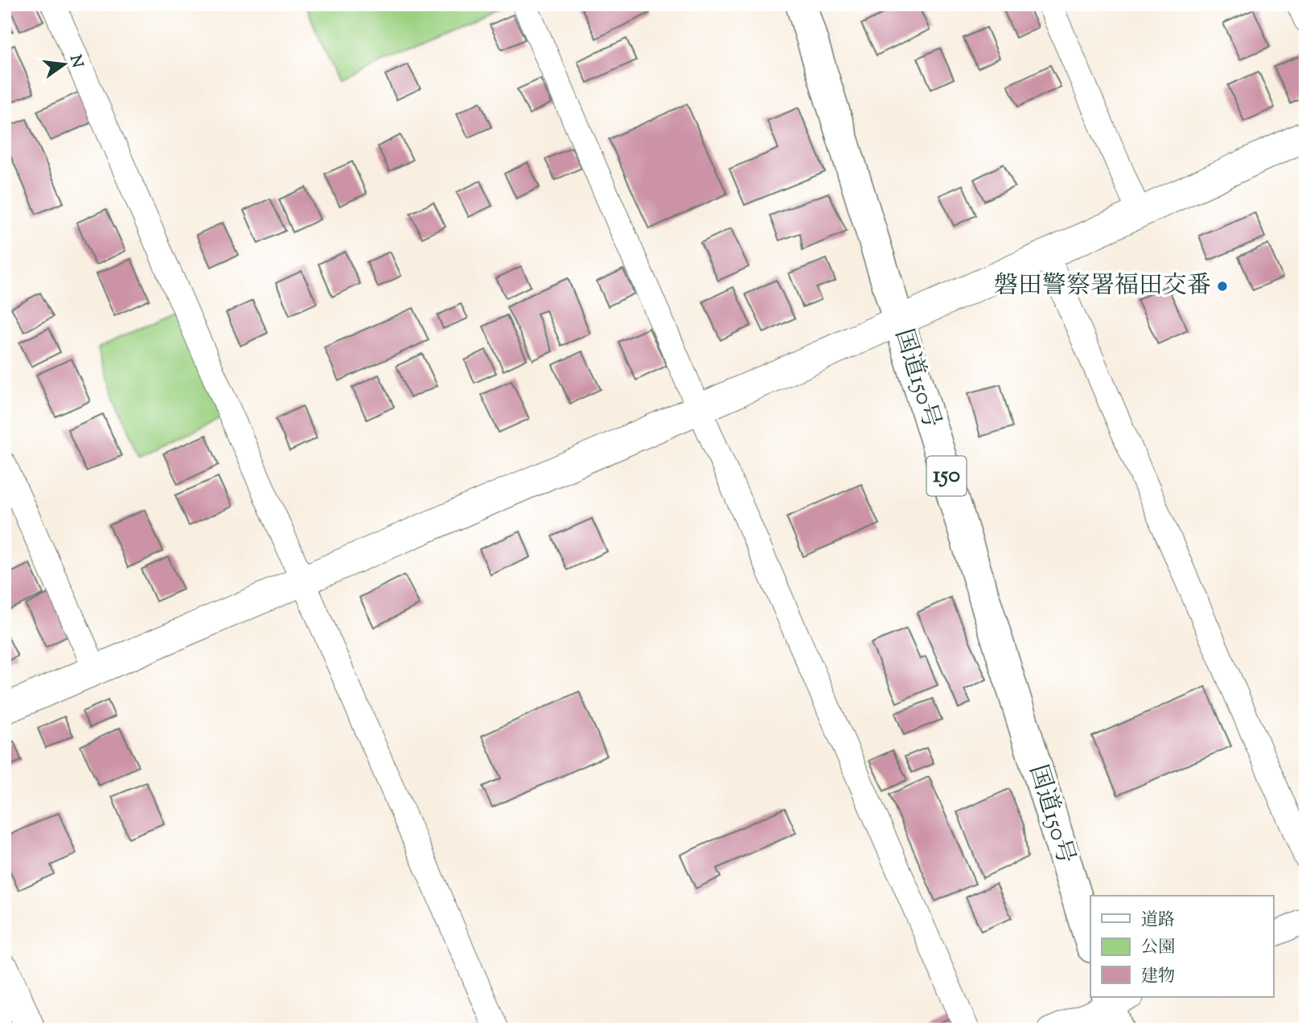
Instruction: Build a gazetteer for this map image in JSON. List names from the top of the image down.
{
  "streets": {
    "highway": ["国道150号", "150"]
  },
  "places": ["磐田警察署福田交番"],
  "legend": ["道路", "公園", "建物"],
  "north": "right"
}
